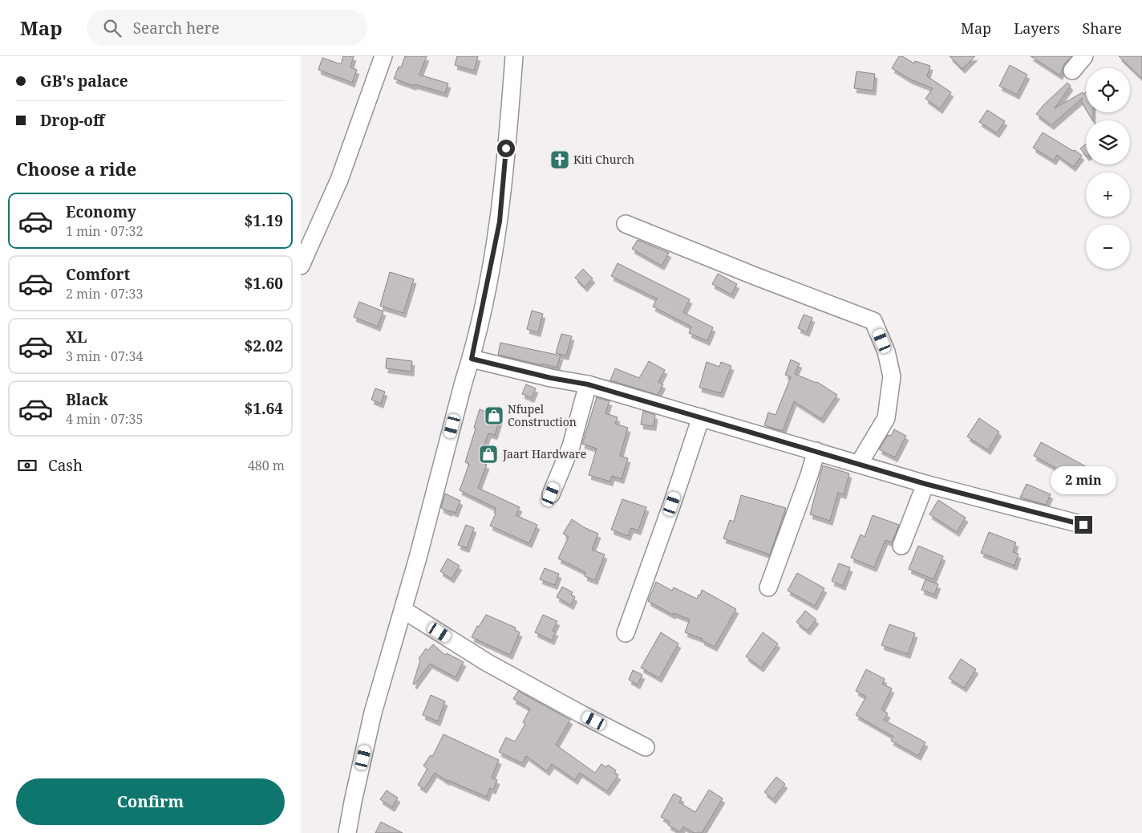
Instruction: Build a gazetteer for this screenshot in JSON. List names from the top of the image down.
{
  "places": {
    "church": ["Kiti Church"],
    "shop": ["Nfupel Construction", "Jaart Hardware"]
  },
  "page": {
    "header": "Map",
    "search": "Search here",
    "nav": ["Map", "Layers", "Share"],
    "banner": ["GB's palace", "Drop-off"],
    "map_buttons": ["+", "−"],
    "heading": "Choose a ride",
    "list": [
      {
        "name": "Economy",
        "note": "1 min · 07:32",
        "value": "$1.19"
      },
      {
        "name": "Comfort",
        "note": "2 min · 07:33",
        "value": "$1.60"
      },
      {
        "name": "XL",
        "note": "3 min · 07:34",
        "value": "$2.02"
      },
      {
        "name": "Black",
        "note": "4 min · 07:35",
        "value": "$1.64"
      }
    ],
    "pay": ["Cash", "480 m"],
    "bubble": "2 min",
    "buttons": "Confirm"
  }
}
